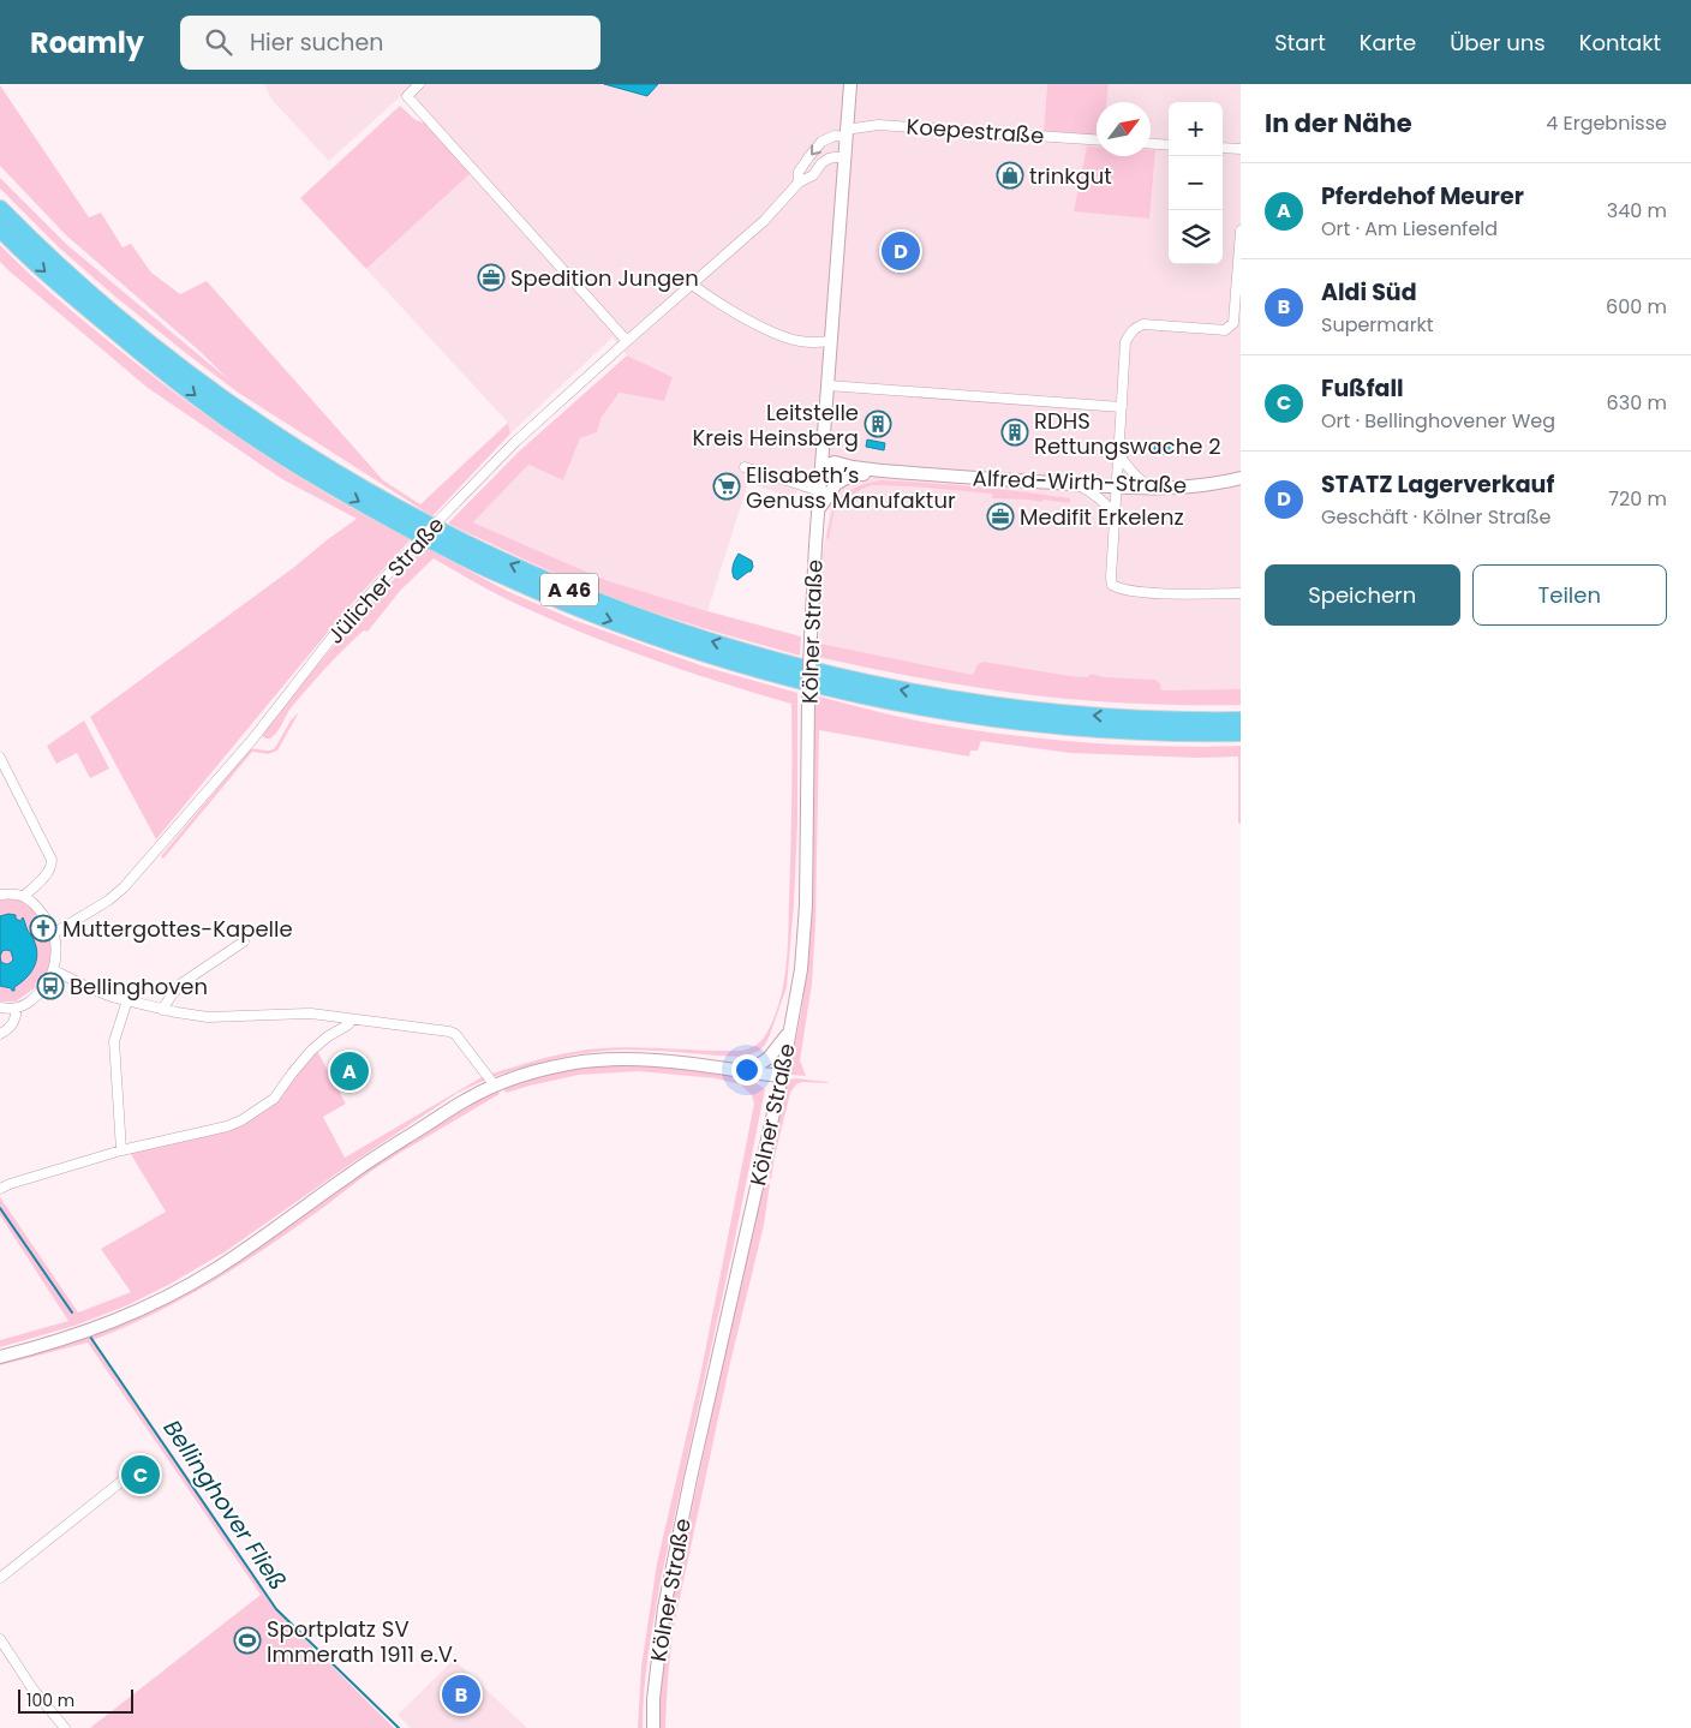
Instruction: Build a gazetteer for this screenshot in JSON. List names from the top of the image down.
{
  "streets": {
    "highway": ["A 46"],
    "main road": ["Alfred-Wirth-Straße", "Kölner Straße"],
    "street": ["Koepestraße", "Jülicher Straße"]
  },
  "crossings": [
    ["Koepestraße", "Jülicher Straße"],
    ["Koepestraße", "Kölner Straße"],
    ["Alfred-Wirth-Straße", "Kölner Straße"],
    ["Jülicher Straße", "Kölner Straße"]
  ],
  "water": ["Bellinghover Fließ"],
  "places": {
    "shop": ["trinkgut"],
    "office": ["Spedition Jungen", "Medifit Erkelenz"],
    "building": ["Leitstelle Kreis Heinsberg", "RDHS Rettungswache 2"],
    "supermarket": ["Elisabeth’s Genuss Manufaktur"],
    "church": ["Muttergottes-Kapelle"],
    "bus stop": ["Bellinghoven"],
    "sports": ["Sportplatz SV Immerath 1911 e.V."]
  },
  "scale_bar": "100 m",
  "north": "top right",
  "page": {
    "header": "Roamly",
    "search": "Hier suchen",
    "nav": [
      "Start",
      "Karte",
      "Über uns",
      "Kontakt"
    ],
    "heading": ["In der Nähe", "4 Ergebnisse"],
    "map_buttons": ["+", "−"],
    "list": [
      {
        "mark": "A",
        "name": "Pferdehof Meurer",
        "note": "Ort · Am Liesenfeld",
        "value": "340 m"
      },
      {
        "mark": "B",
        "name": "Aldi Süd",
        "note": "Supermarkt",
        "value": "600 m"
      },
      {
        "mark": "C",
        "name": "Fußfall",
        "note": "Ort · Bellinghovener Weg",
        "value": "630 m"
      },
      {
        "mark": "D",
        "name": "STATZ Lagerverkauf",
        "note": "Geschäft · Kölner Straße",
        "value": "720 m"
      }
    ],
    "pins": [
      "D",
      "A",
      "C",
      "B"
    ],
    "buttons": ["Speichern", "Teilen"],
    "scale": "100 m"
  }
}
